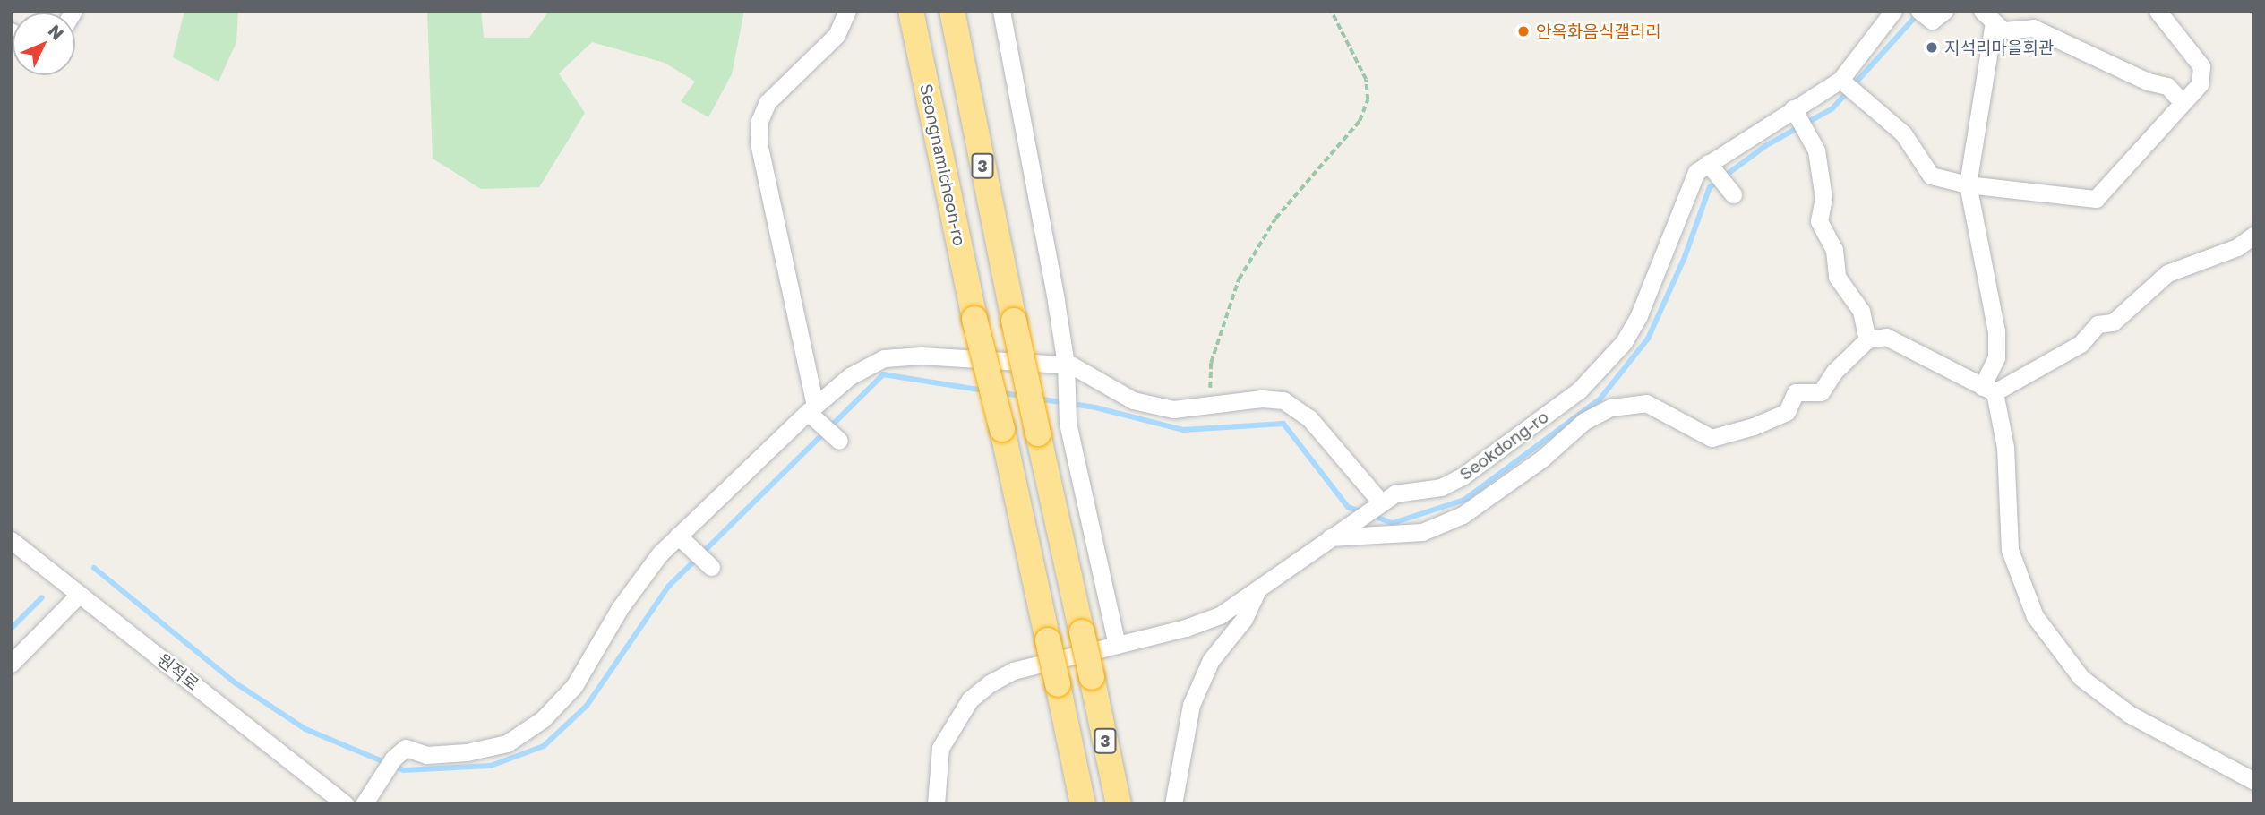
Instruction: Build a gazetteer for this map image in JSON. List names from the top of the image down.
{
  "streets": {
    "highway": ["Seongnamicheon-ro", "3"],
    "street": ["Seokdong-ro", "원적로"]
  },
  "places": ["안옥화음식갤러리", "지석리마을회관"],
  "north": "top right"
}
